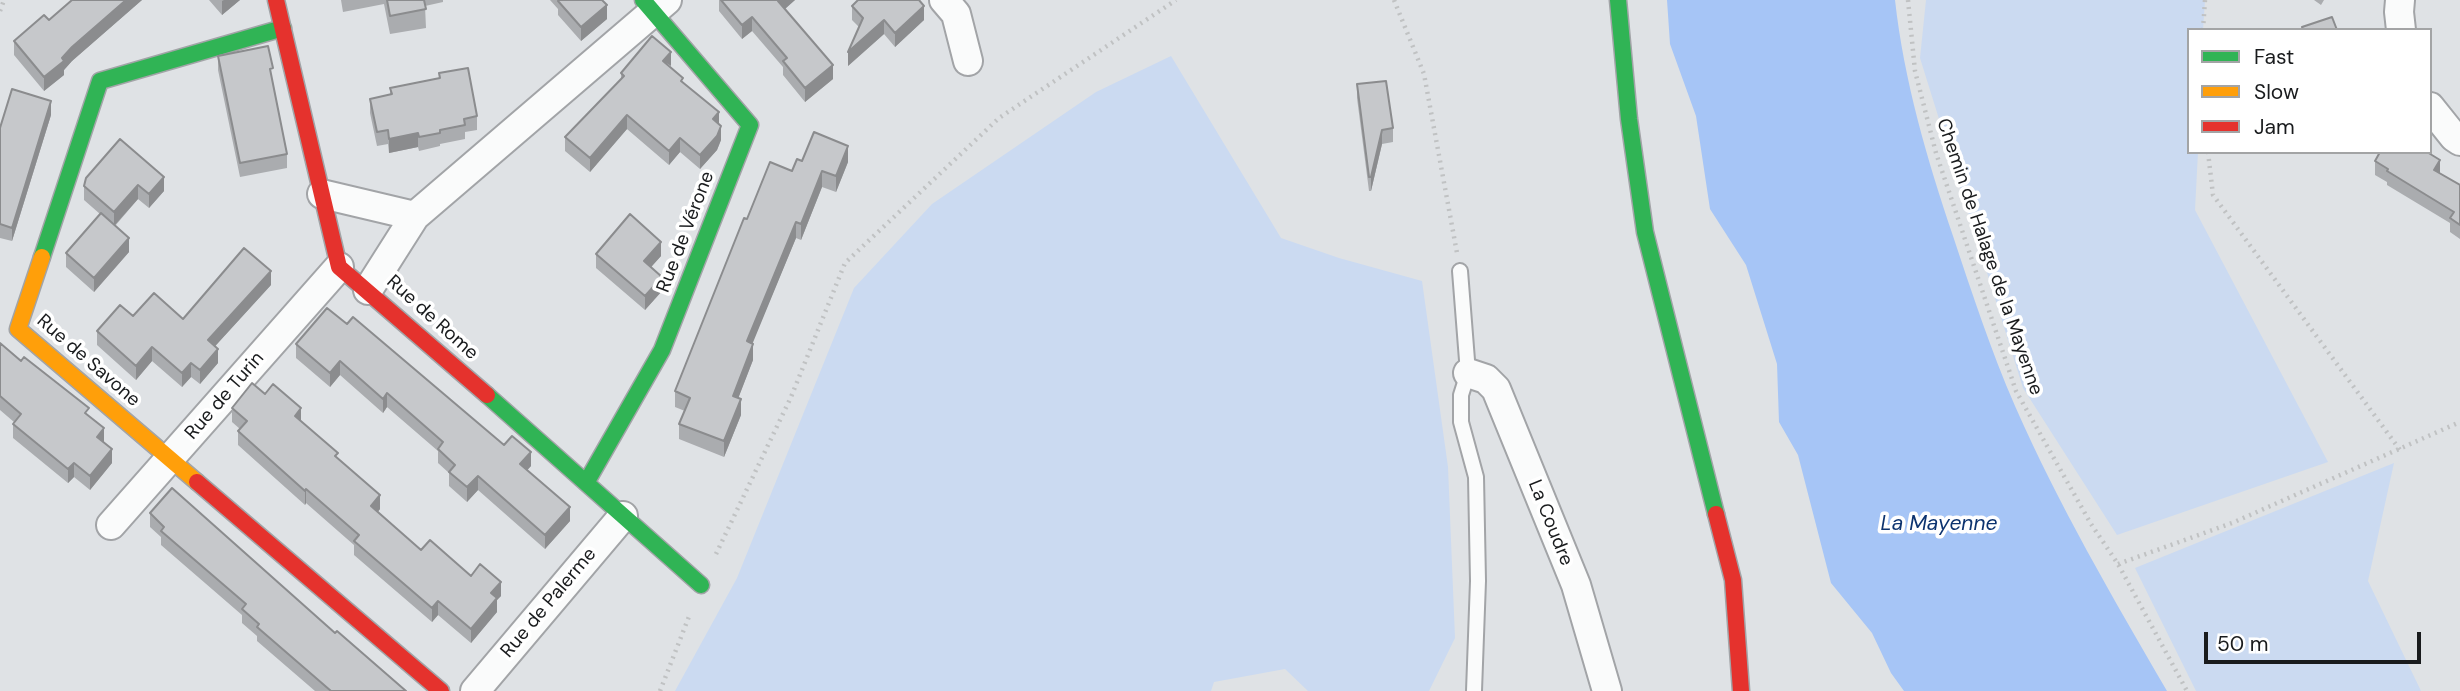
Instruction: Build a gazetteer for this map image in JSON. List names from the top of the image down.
{
  "streets": {
    "street": [
      "Rue de Vérone",
      "Rue de Rome",
      "Rue de Savone",
      "Rue de Turin",
      "La Coudre",
      "Rue de Palerme"
    ],
    "path": ["Chemin de Halage de la Mayenne"]
  },
  "crossings": [
    ["Rue de Vérone", "Rue de Rome"],
    ["Rue de Rome", "Rue de Turin"],
    ["Rue de Rome", "Rue de Palerme"],
    ["Rue de Savone", "Rue de Turin"]
  ],
  "water": ["La Mayenne"],
  "legend": ["Fast", "Slow", "Jam"],
  "scale_bar": "50 m"
}
